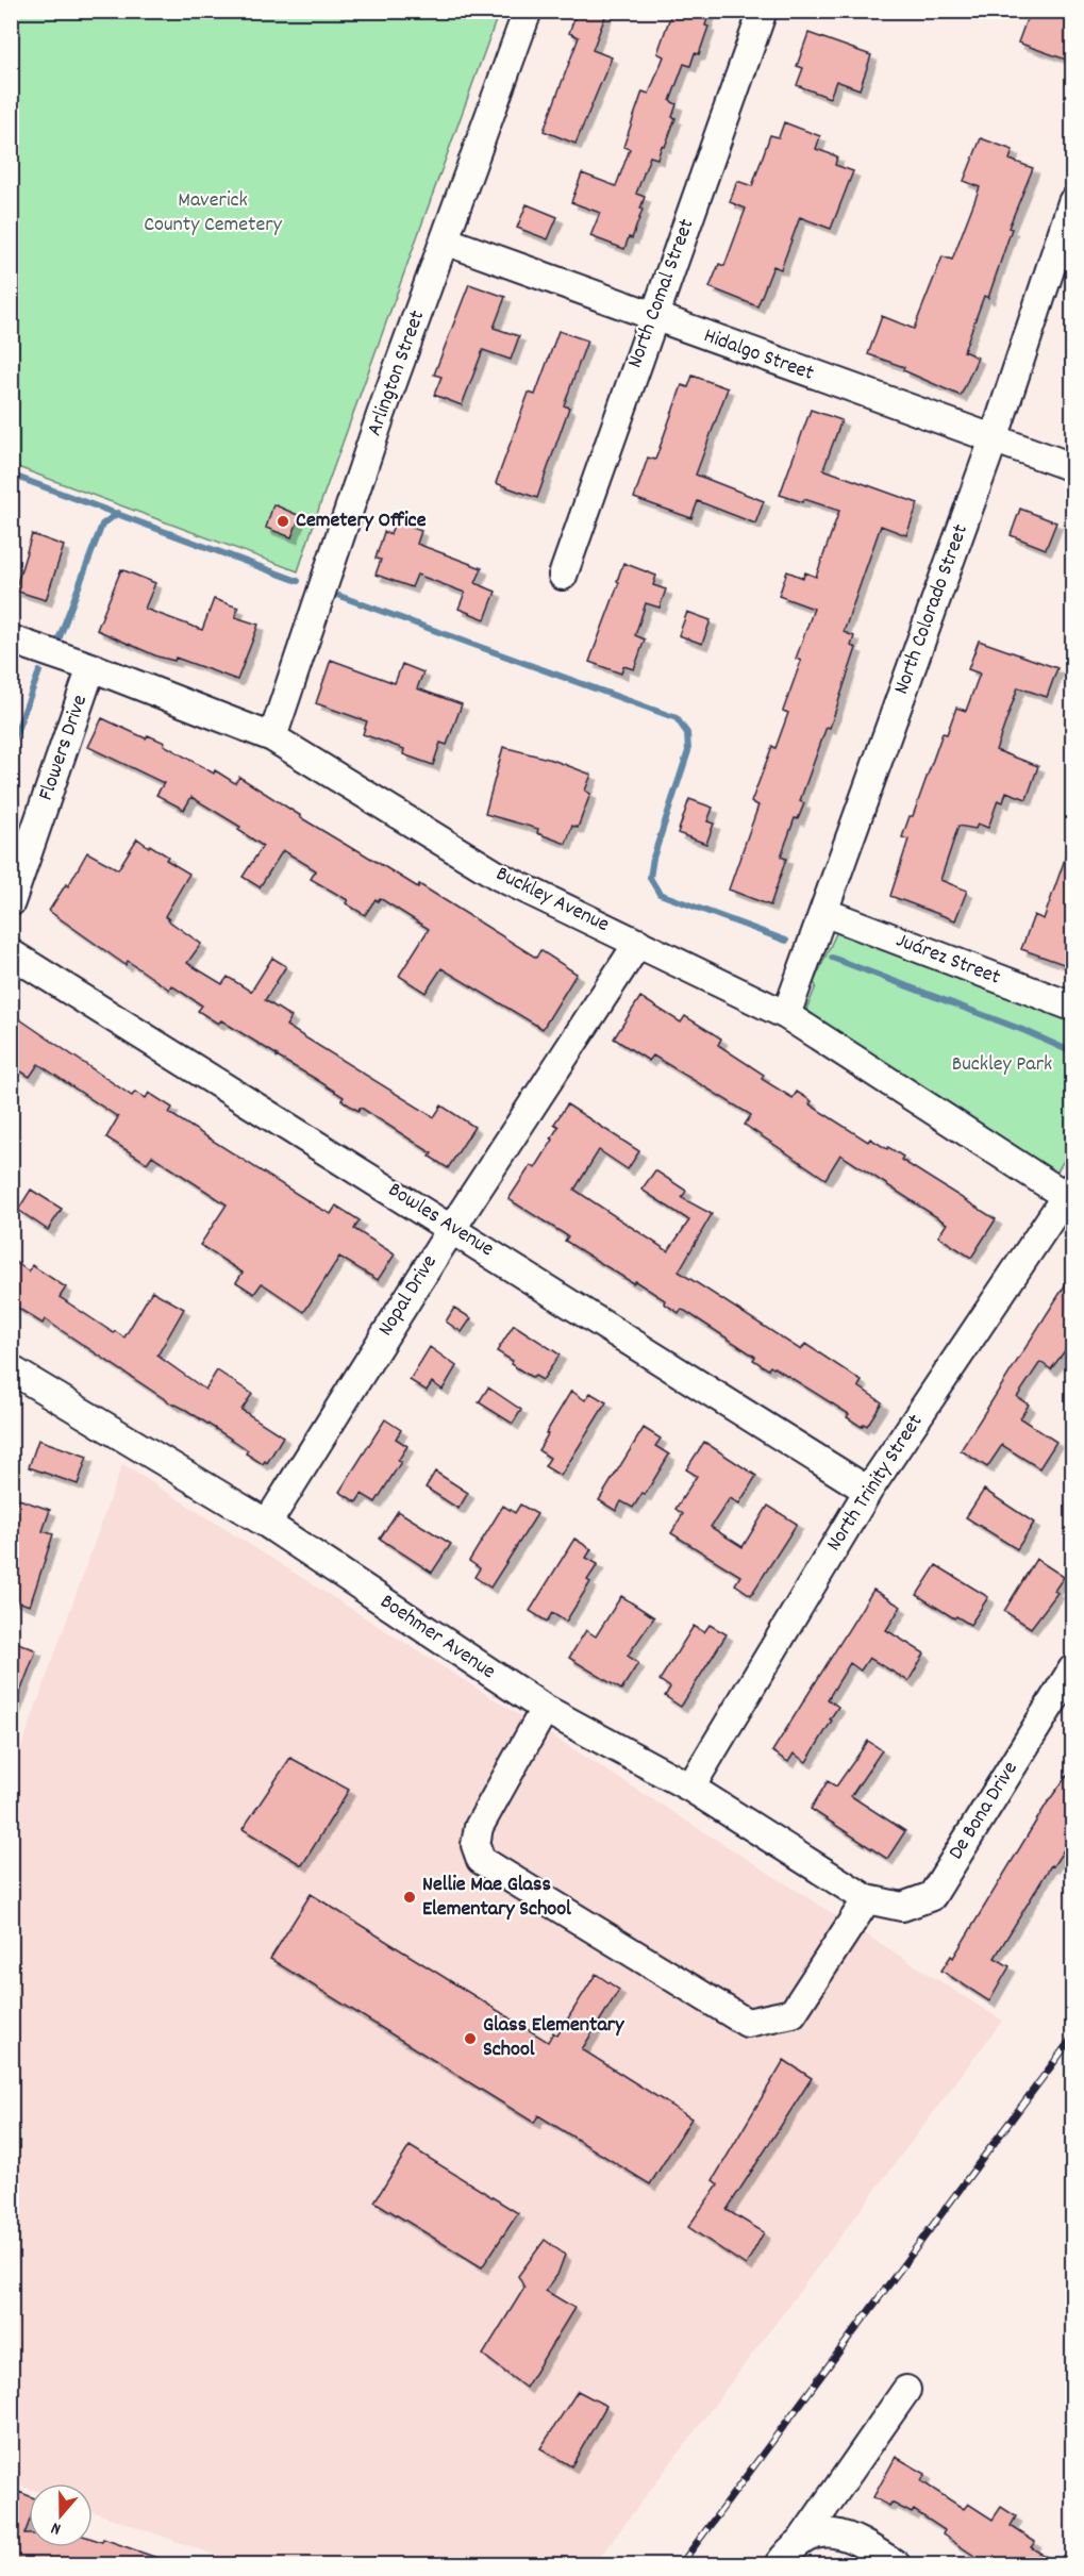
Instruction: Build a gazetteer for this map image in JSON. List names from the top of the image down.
{
  "streets": {
    "street": [
      "North Comal Street",
      "Hidalgo Street",
      "Arlington Street",
      "North Colorado Street",
      "Flowers Drive",
      "Buckley Avenue",
      "Juárez Street",
      "Bowles Avenue",
      "Nopal Drive",
      "North Trinity Street",
      "Boehmer Avenue",
      "De Bona Drive"
    ]
  },
  "crossings": [
    ["North Comal Street", "Hidalgo Street"],
    ["Hidalgo Street", "Arlington Street"],
    ["Hidalgo Street", "North Colorado Street"],
    ["Arlington Street", "Buckley Avenue"],
    ["North Colorado Street", "Buckley Avenue"],
    ["North Colorado Street", "Juárez Street"],
    ["Flowers Drive", "Buckley Avenue"],
    ["Buckley Avenue", "Nopal Drive"],
    ["Buckley Avenue", "North Trinity Street"],
    ["Bowles Avenue", "Nopal Drive"],
    ["Bowles Avenue", "North Trinity Street"],
    ["Nopal Drive", "Boehmer Avenue"],
    ["North Trinity Street", "Boehmer Avenue"],
    ["Boehmer Avenue", "De Bona Drive"]
  ],
  "parks": ["Maverick County Cemetery", "Buckley Park"],
  "places": ["Cemetery Office", "Nellie Mae Glass Elementary School", "Glass Elementary School"],
  "north": "bottom"
}
